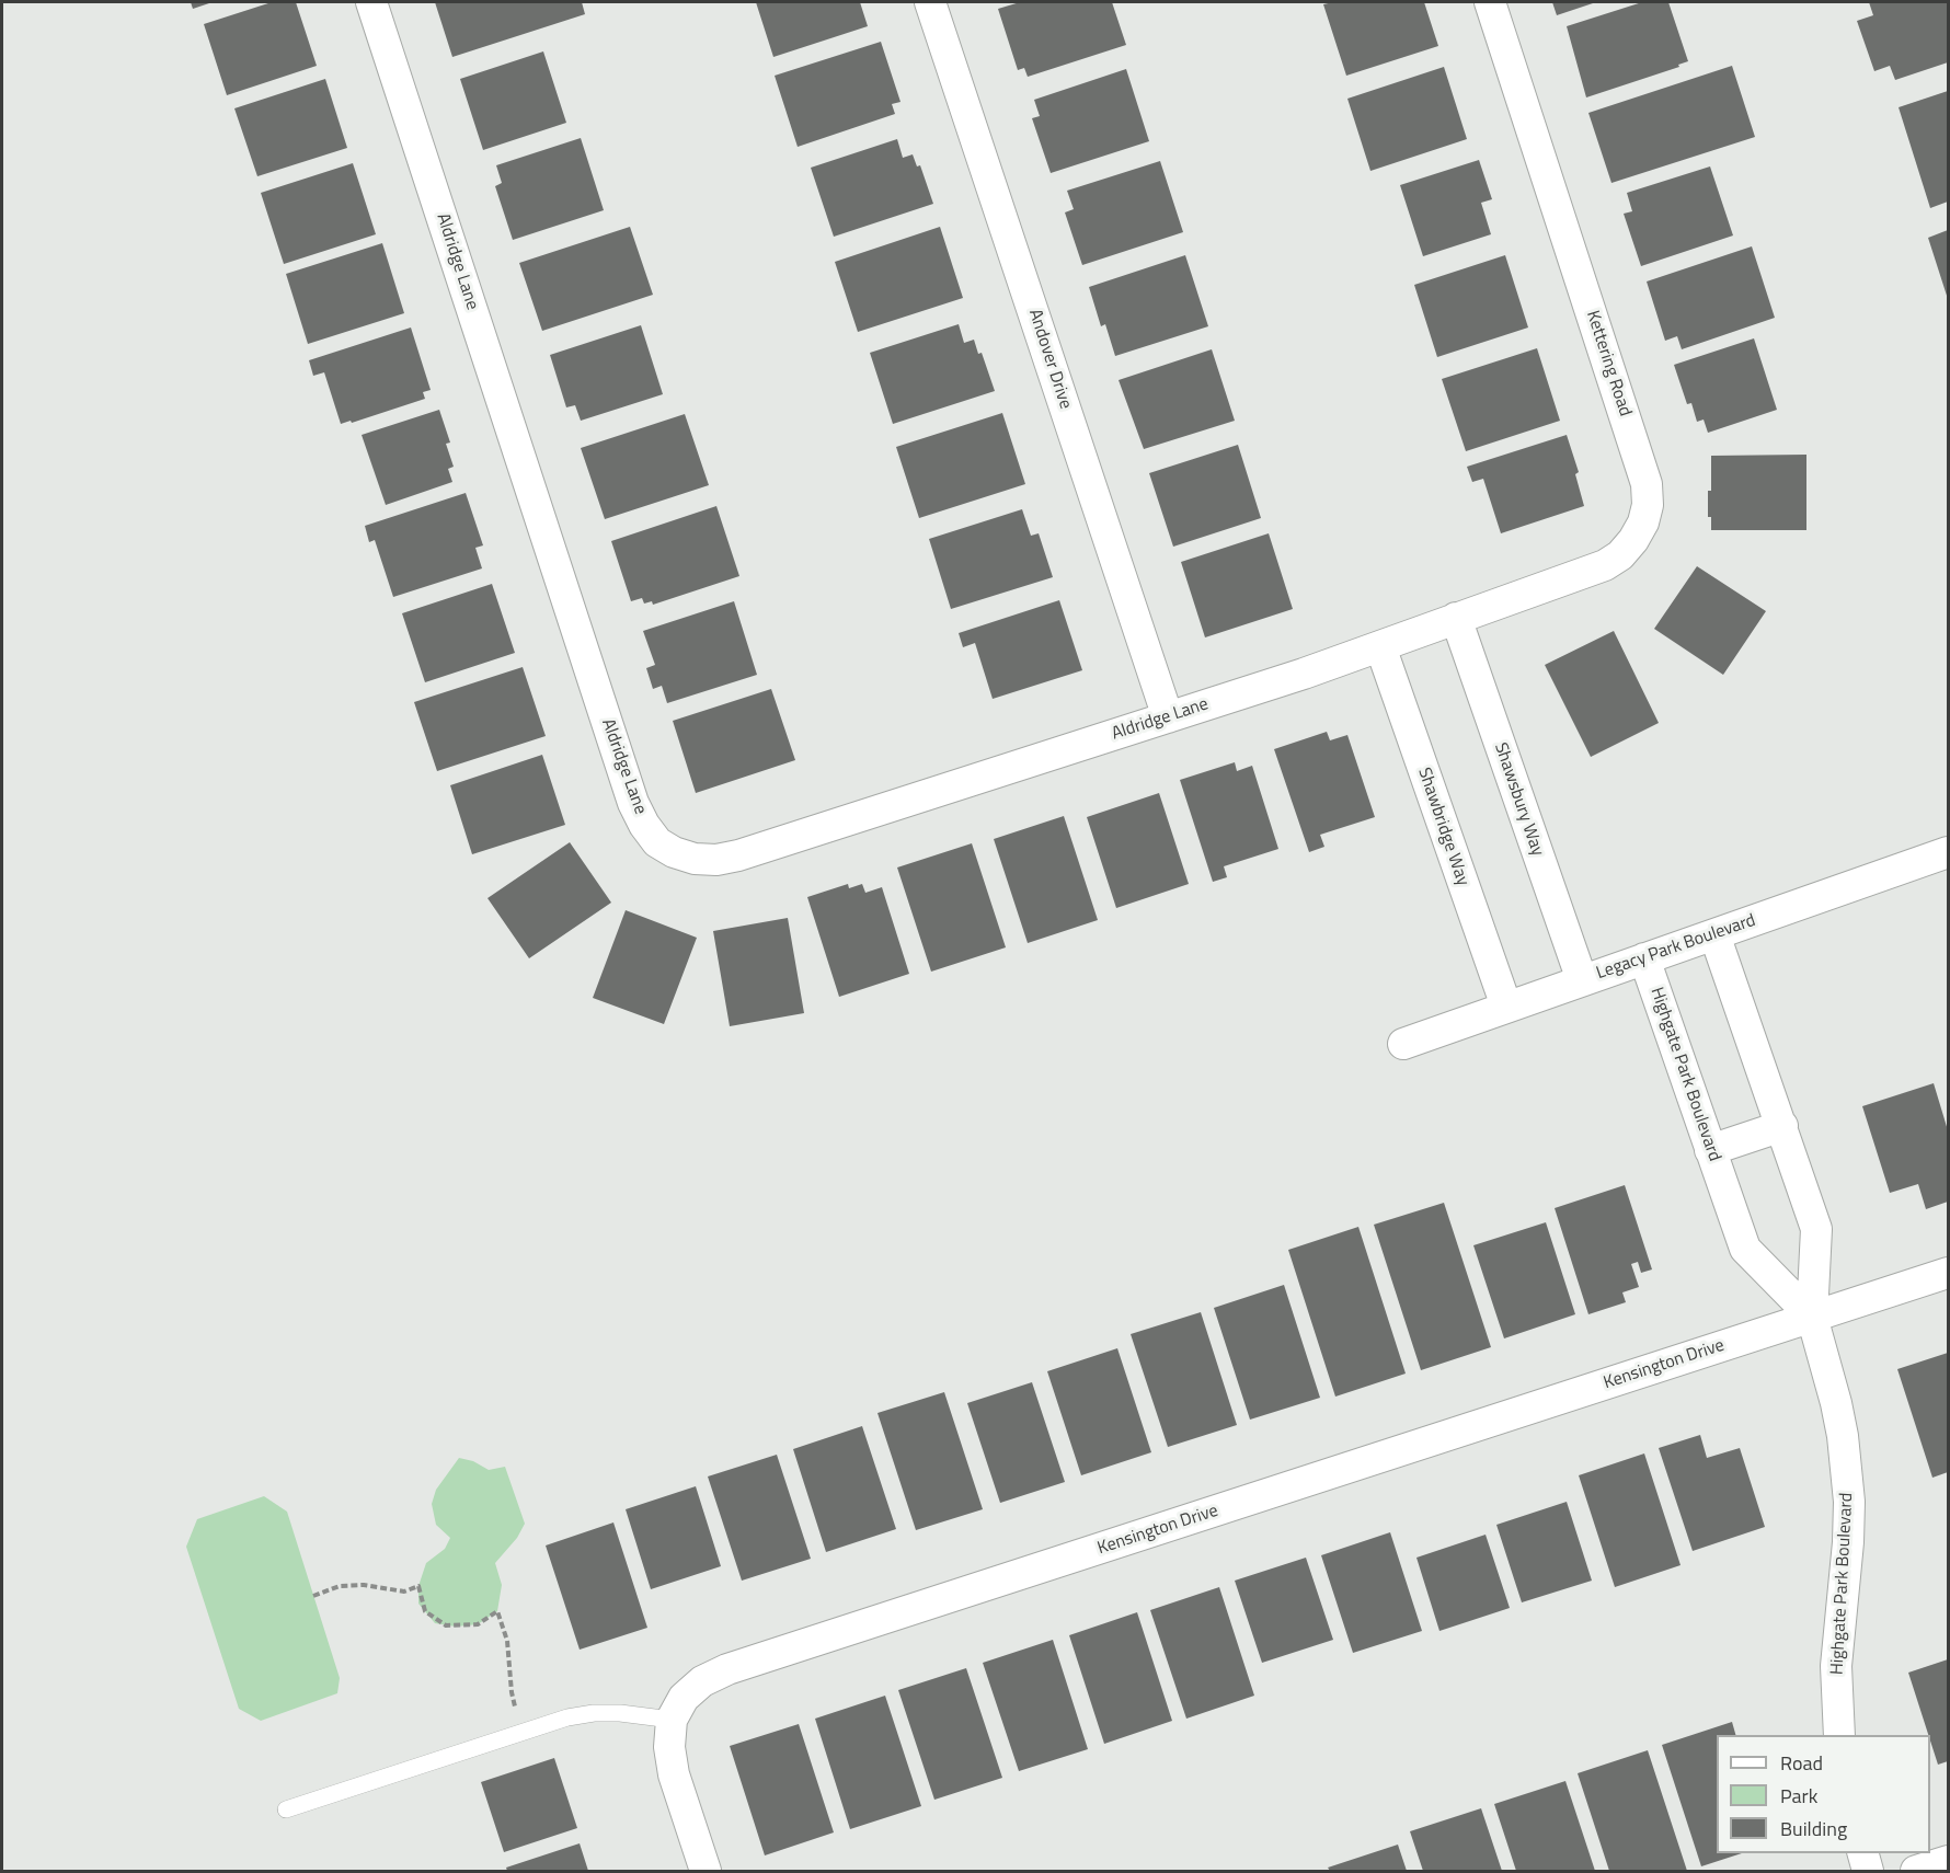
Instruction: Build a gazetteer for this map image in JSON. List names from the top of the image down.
{
  "streets": {
    "street": [
      "Aldridge Lane",
      "Andover Drive",
      "Kettering Road",
      "Shawsbury Way",
      "Shawbridge Way",
      "Legacy Park Boulevard",
      "Highgate Park Boulevard",
      "Kensington Drive"
    ]
  },
  "crossings": [
    ["Aldridge Lane", "Andover Drive"],
    ["Aldridge Lane", "Kettering Road"],
    ["Aldridge Lane", "Shawsbury Way"],
    ["Aldridge Lane", "Shawbridge Way"],
    ["Kettering Road", "Shawsbury Way"],
    ["Shawsbury Way", "Legacy Park Boulevard"],
    ["Shawbridge Way", "Legacy Park Boulevard"],
    ["Legacy Park Boulevard", "Highgate Park Boulevard"],
    ["Highgate Park Boulevard", "Kensington Drive"]
  ],
  "legend": ["Road", "Park", "Building"]
}
